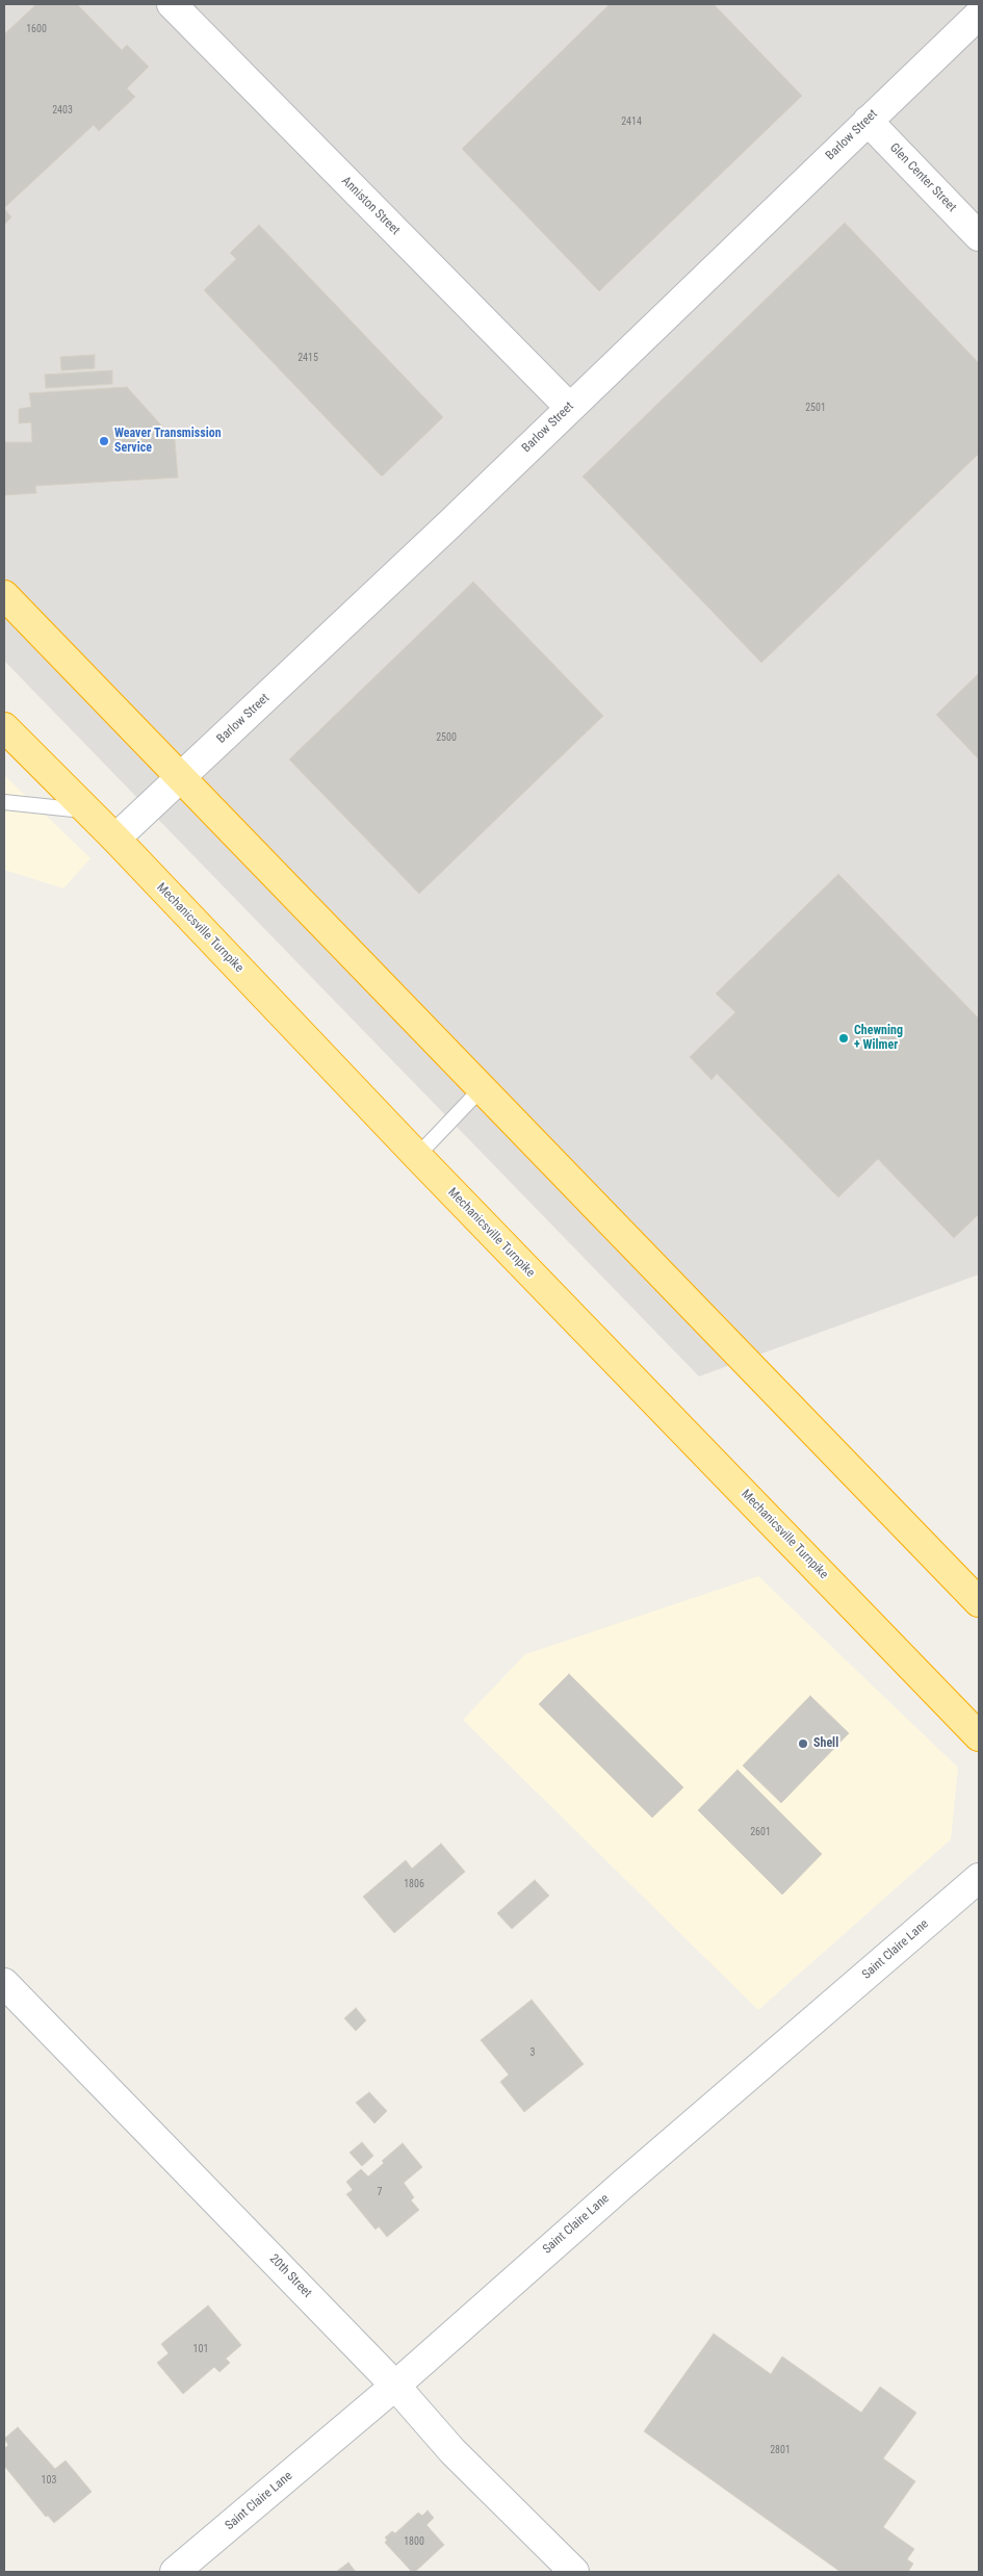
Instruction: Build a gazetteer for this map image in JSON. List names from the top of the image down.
{
  "streets": {
    "highway": ["Mechanicsville Turnpike"],
    "street": [
      "Barlow Street",
      "Glen Center Street",
      "Anniston Street",
      "Saint Claire Lane",
      "20th Street"
    ]
  },
  "crossings": [
    ["Barlow Street", "Glen Center Street"],
    ["Barlow Street", "Anniston Street"],
    ["Barlow Street", "Mechanicsville Turnpike"],
    ["Saint Claire Lane", "20th Street"]
  ],
  "places": ["Weaver Transmission Service", "Chewning + Wilmer", "Shell"],
  "house_numbers": [
    "1600",
    "2403",
    "2414",
    "2415",
    "2501",
    "2500",
    "2601",
    "1806",
    "3",
    "7",
    "101",
    "2801",
    "103",
    "1800"
  ]
}
